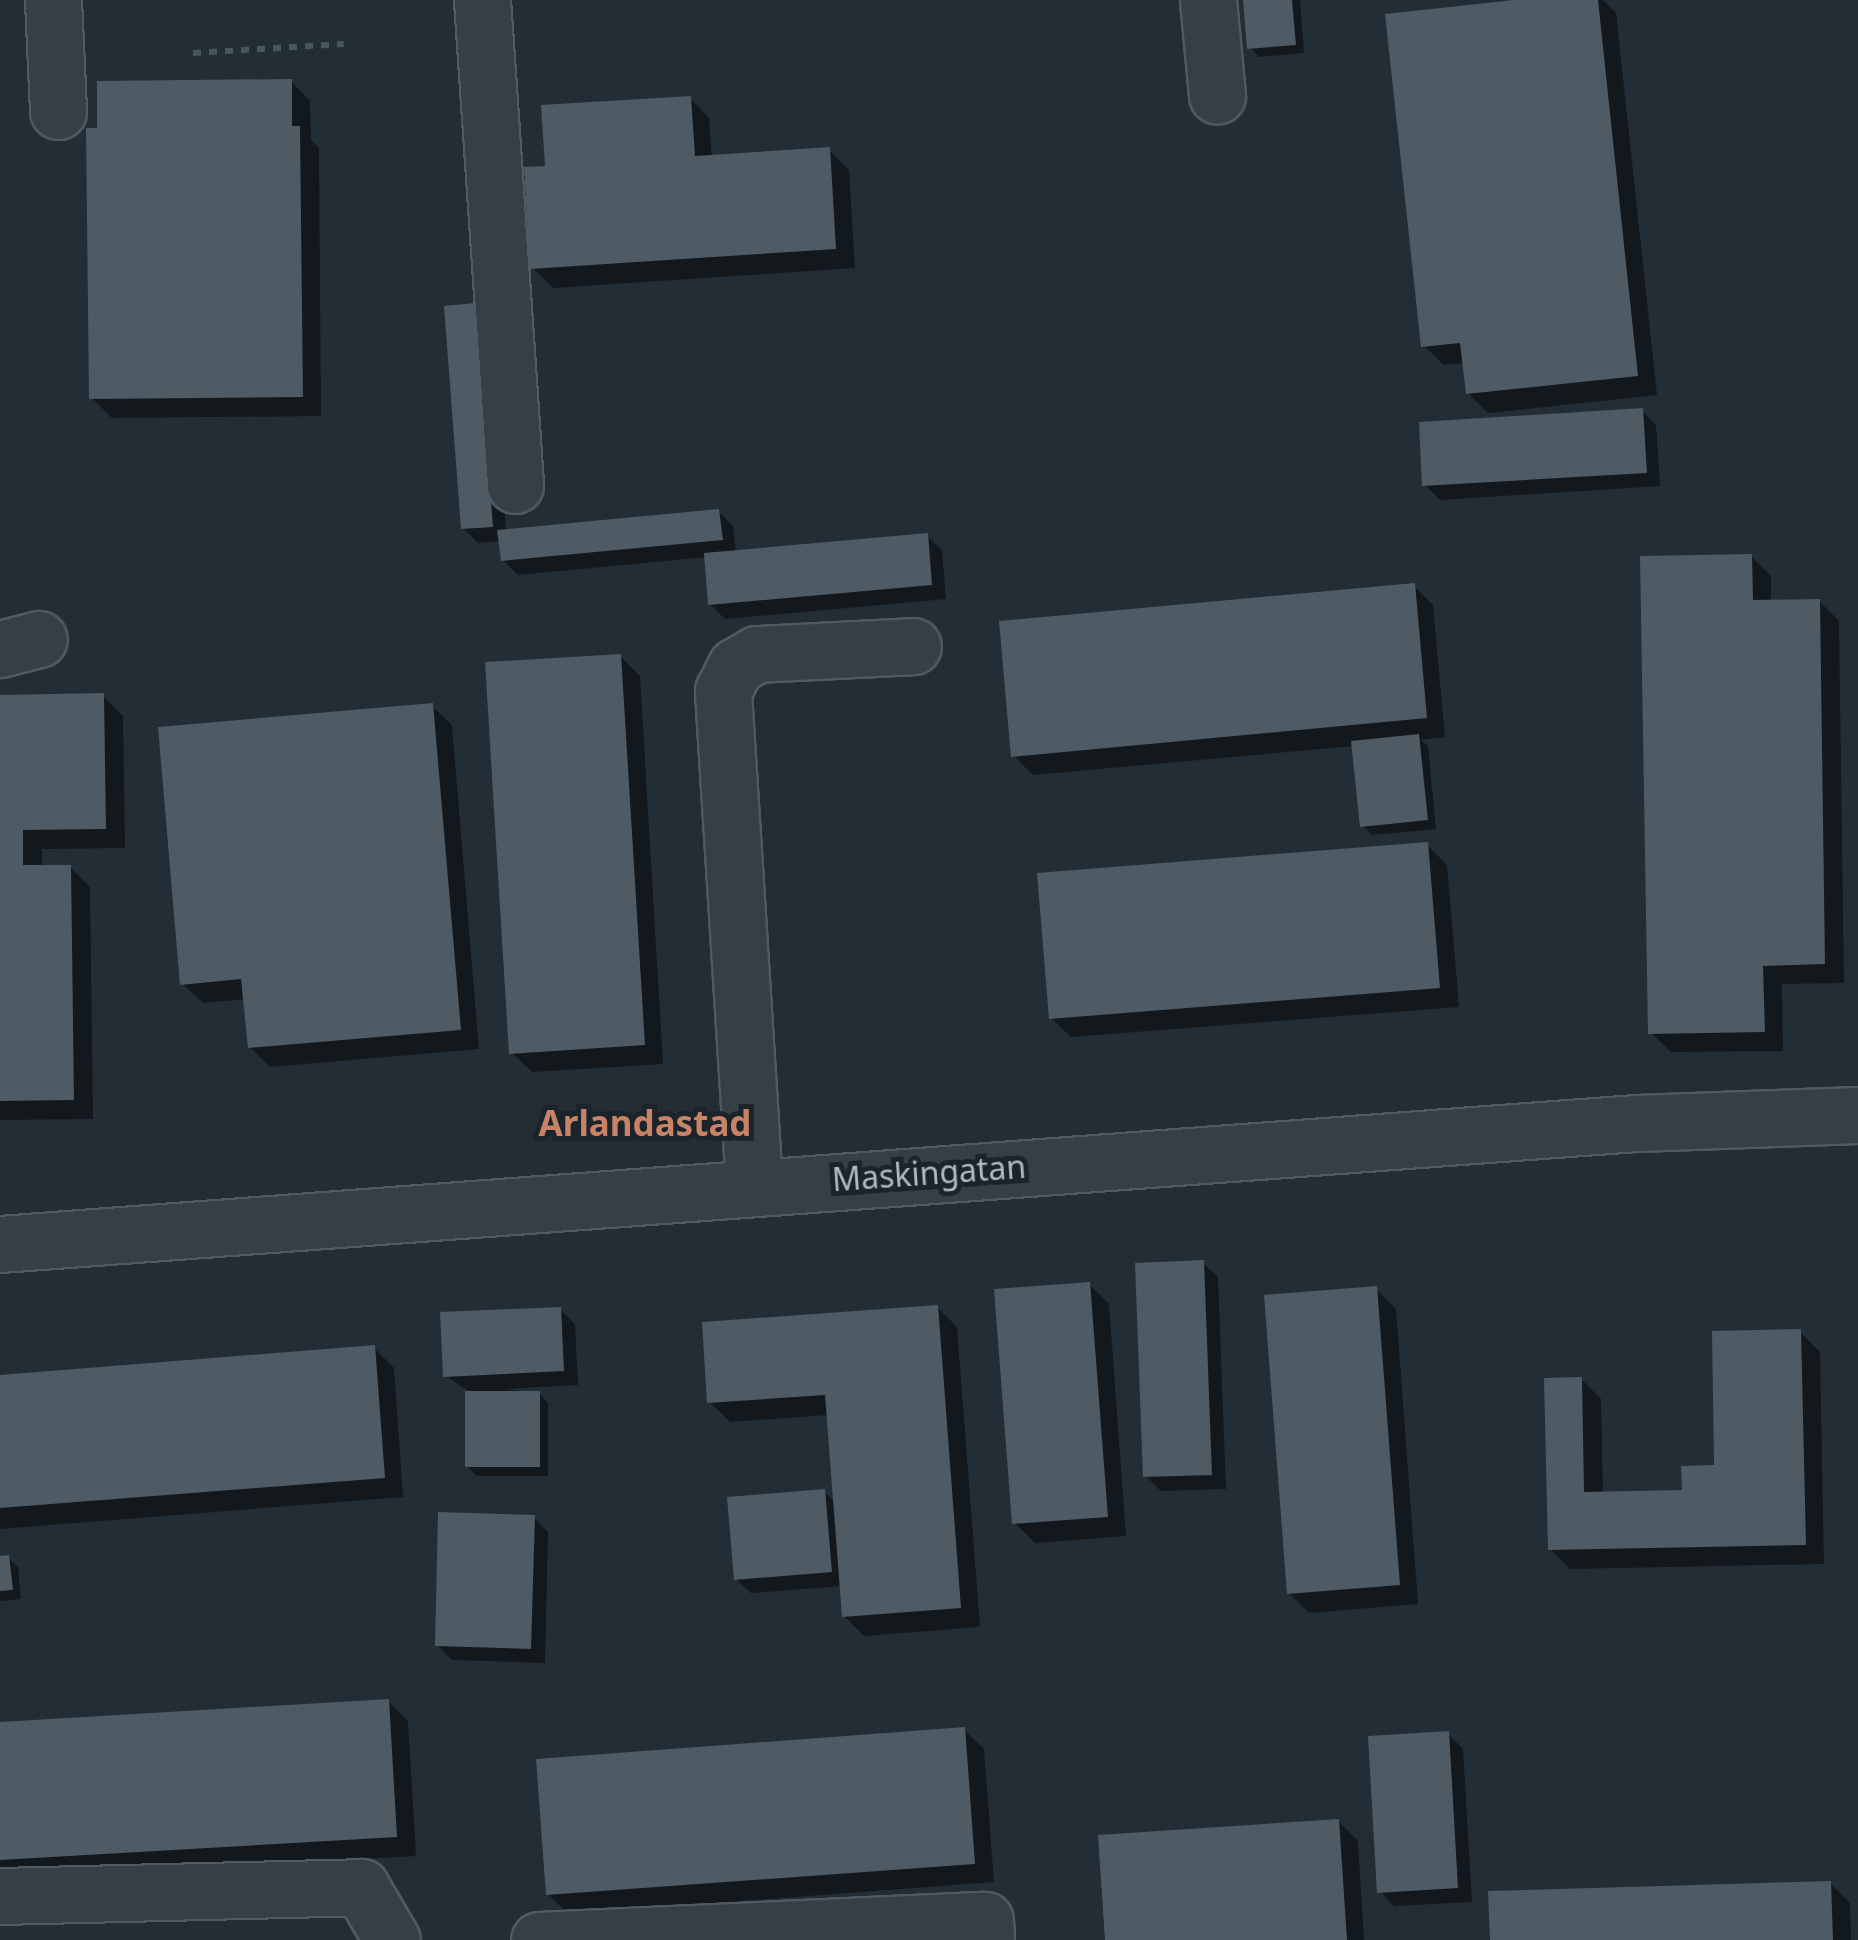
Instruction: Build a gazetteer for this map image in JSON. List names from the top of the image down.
{
  "streets": {
    "street": ["Maskingatan"]
  },
  "districts": ["Arlandastad"]
}
